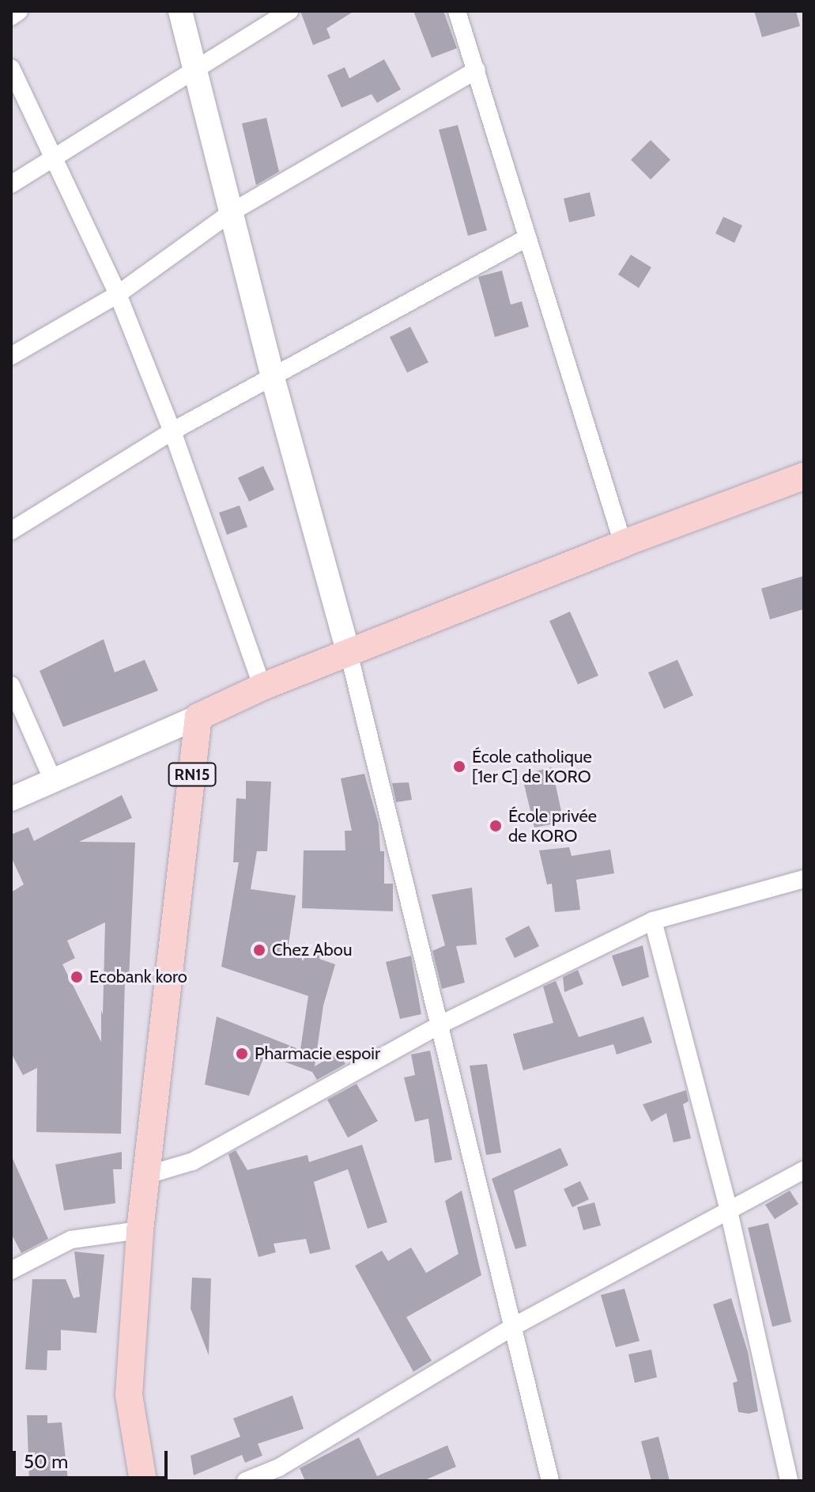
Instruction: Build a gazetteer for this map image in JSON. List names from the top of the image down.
{
  "streets": {
    "main road": ["RN15"]
  },
  "places": [
    "École catholique [1er C] de KORO",
    "École privée de KORO",
    "Chez Abou",
    "Ecobank koro",
    "Pharmacie espoir"
  ],
  "scale_bar": "50 m"
}
